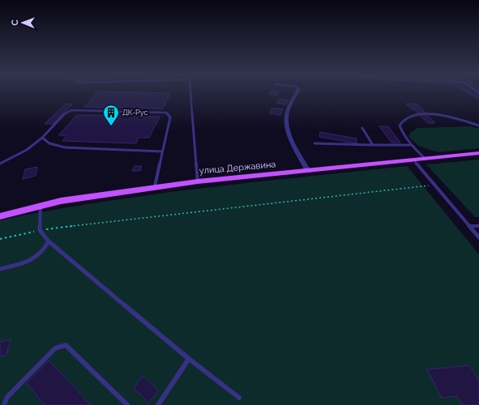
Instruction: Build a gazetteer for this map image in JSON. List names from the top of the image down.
{
  "streets": {
    "main road": ["улица Державина"]
  },
  "places": {
    "building": ["ДК-Рус"]
  },
  "north": "left"
}
